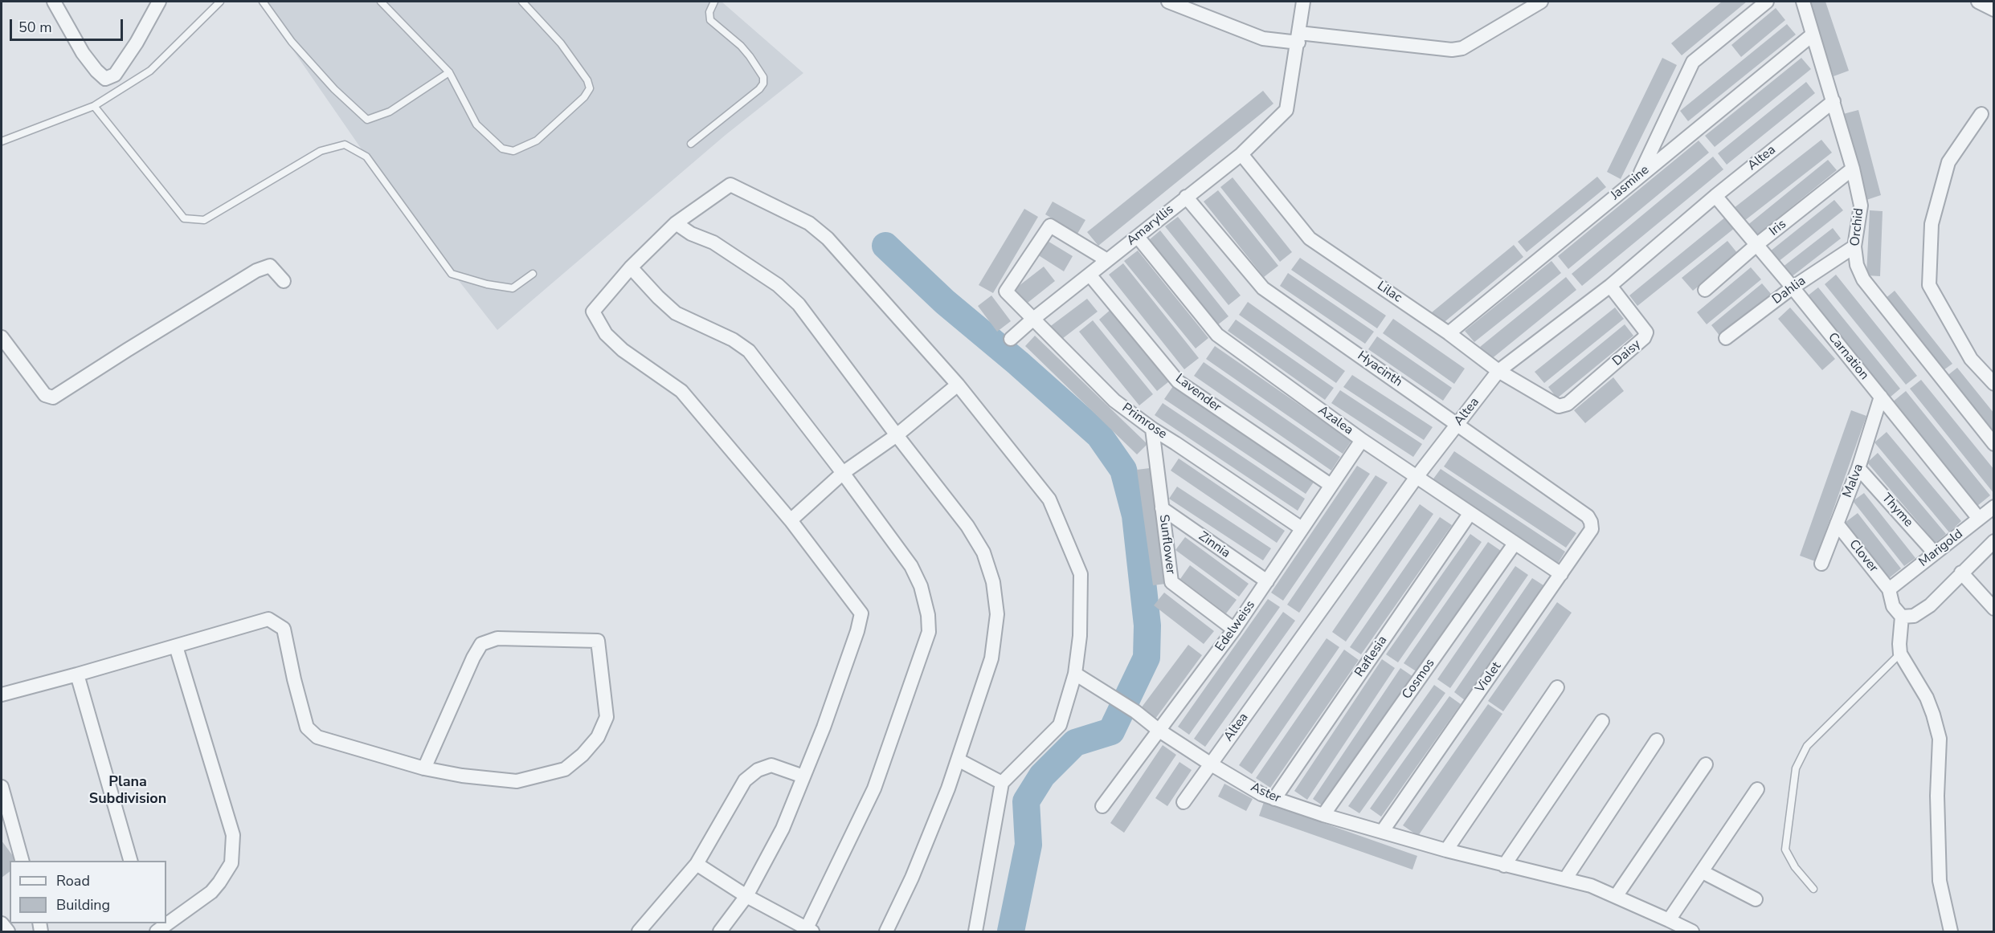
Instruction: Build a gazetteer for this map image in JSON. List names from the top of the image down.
{
  "streets": {
    "street": [
      "Altea",
      "Jasmine",
      "Amaryllis",
      "Orchid",
      "Iris",
      "Dahlia",
      "Lilac",
      "Daisy",
      "Carnation",
      "Hyacinth",
      "Lavender",
      "Azalea",
      "Primrose",
      "Malva",
      "Thyme",
      "Sunflower",
      "Zinnia",
      "Marigold",
      "Clover",
      "Edelweiss",
      "Raflesia",
      "Violet",
      "Cosmos",
      "Aster"
    ]
  },
  "crossings": [
    ["Altea", "Orchid"],
    ["Altea", "Lilac"],
    ["Altea", "Daisy"],
    ["Altea", "Carnation"],
    ["Altea", "Hyacinth"],
    ["Altea", "Azalea"],
    ["Altea", "Aster"],
    ["Jasmine", "Orchid"],
    ["Jasmine", "Lilac"],
    ["Amaryllis", "Lilac"],
    ["Amaryllis", "Hyacinth"],
    ["Amaryllis", "Lavender"],
    ["Amaryllis", "Azalea"],
    ["Amaryllis", "Primrose"],
    ["Orchid", "Iris"],
    ["Orchid", "Dahlia"],
    ["Iris", "Carnation"],
    ["Dahlia", "Carnation"],
    ["Lilac", "Daisy"],
    ["Carnation", "Malva"],
    ["Carnation", "Marigold"],
    ["Hyacinth", "Violet"],
    ["Lavender", "Edelweiss"],
    ["Azalea", "Edelweiss"],
    ["Azalea", "Raflesia"],
    ["Azalea", "Violet"],
    ["Azalea", "Cosmos"],
    ["Primrose", "Sunflower"],
    ["Primrose", "Edelweiss"],
    ["Malva", "Thyme"],
    ["Malva", "Clover"],
    ["Thyme", "Marigold"],
    ["Sunflower", "Zinnia"],
    ["Sunflower", "Edelweiss"],
    ["Zinnia", "Edelweiss"],
    ["Marigold", "Clover"],
    ["Edelweiss", "Aster"],
    ["Raflesia", "Aster"],
    ["Violet", "Aster"],
    ["Cosmos", "Aster"]
  ],
  "districts": ["Plana Subdivision"],
  "legend": ["Road", "Building"],
  "scale_bar": "50 m"
}
